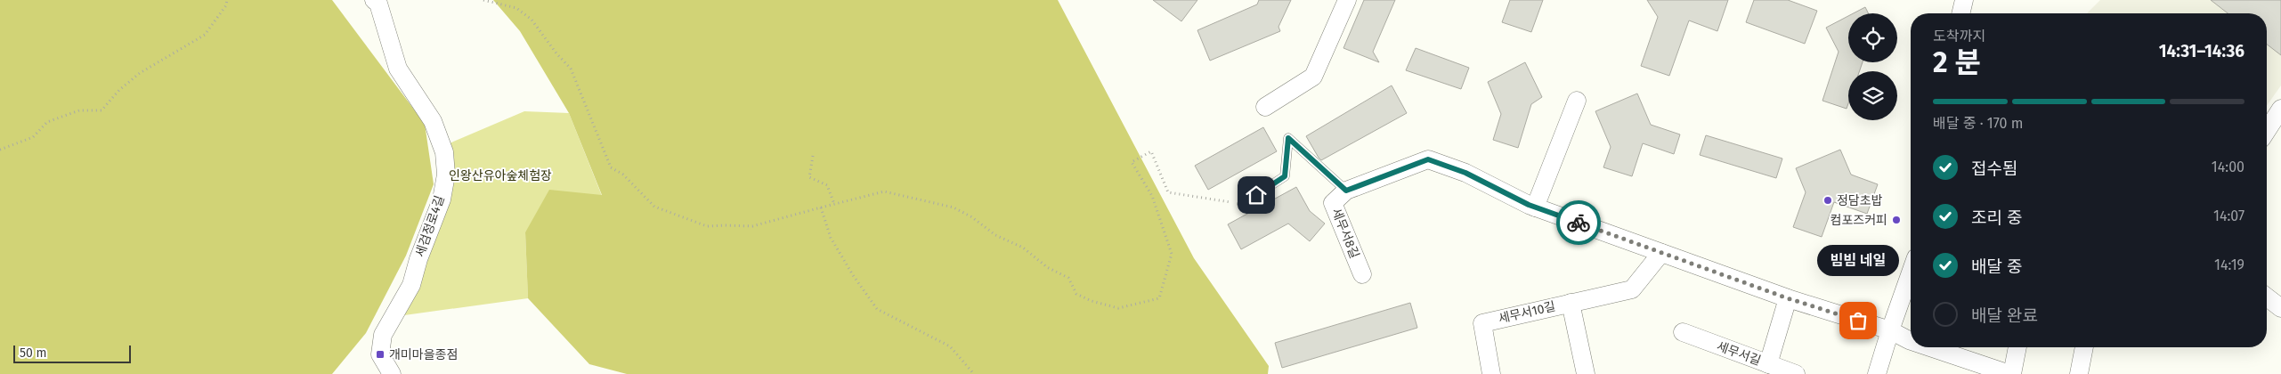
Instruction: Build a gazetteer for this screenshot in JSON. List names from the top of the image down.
{
  "streets": {
    "street": [
      "세검정로4길",
      "세무서8길",
      "세무서10길",
      "세무서길"
    ]
  },
  "crossings": [
    ["세무서8길", "세무서10길"]
  ],
  "parks": ["인왕산유아숲체험장"],
  "places": {
    "other": ["정담초밥", "컴포즈커피", "빔빔 네일"],
    "transit": ["개미마을종점"]
  },
  "scale_bar": "50 m",
  "page": {
    "heading": ["2 분", "도착까지", "14:31–14:36"],
    "bar": "배달 중 · 170 m",
    "list": [
      ["접수됨", "14:00"],
      ["조리 중", "14:07"],
      ["배달 중", "14:19"],
      "배달 완료"
    ],
    "bubble": "빔빔 네일",
    "scale": "50 m"
  }
}
